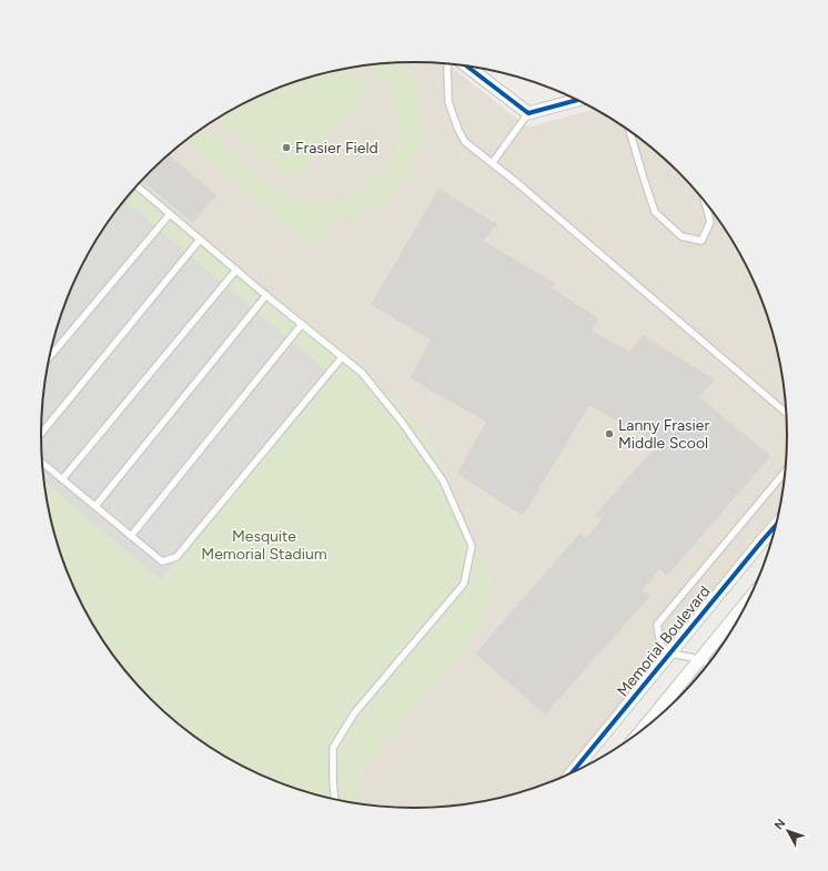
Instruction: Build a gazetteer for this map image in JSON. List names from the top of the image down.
{
  "streets": {
    "street": ["Memorial Boulevard"]
  },
  "parks": ["Mesquite Memorial Stadium"],
  "places": ["Frasier Field", "Lanny Frasier Middle Scool"],
  "north": "top left"
}
